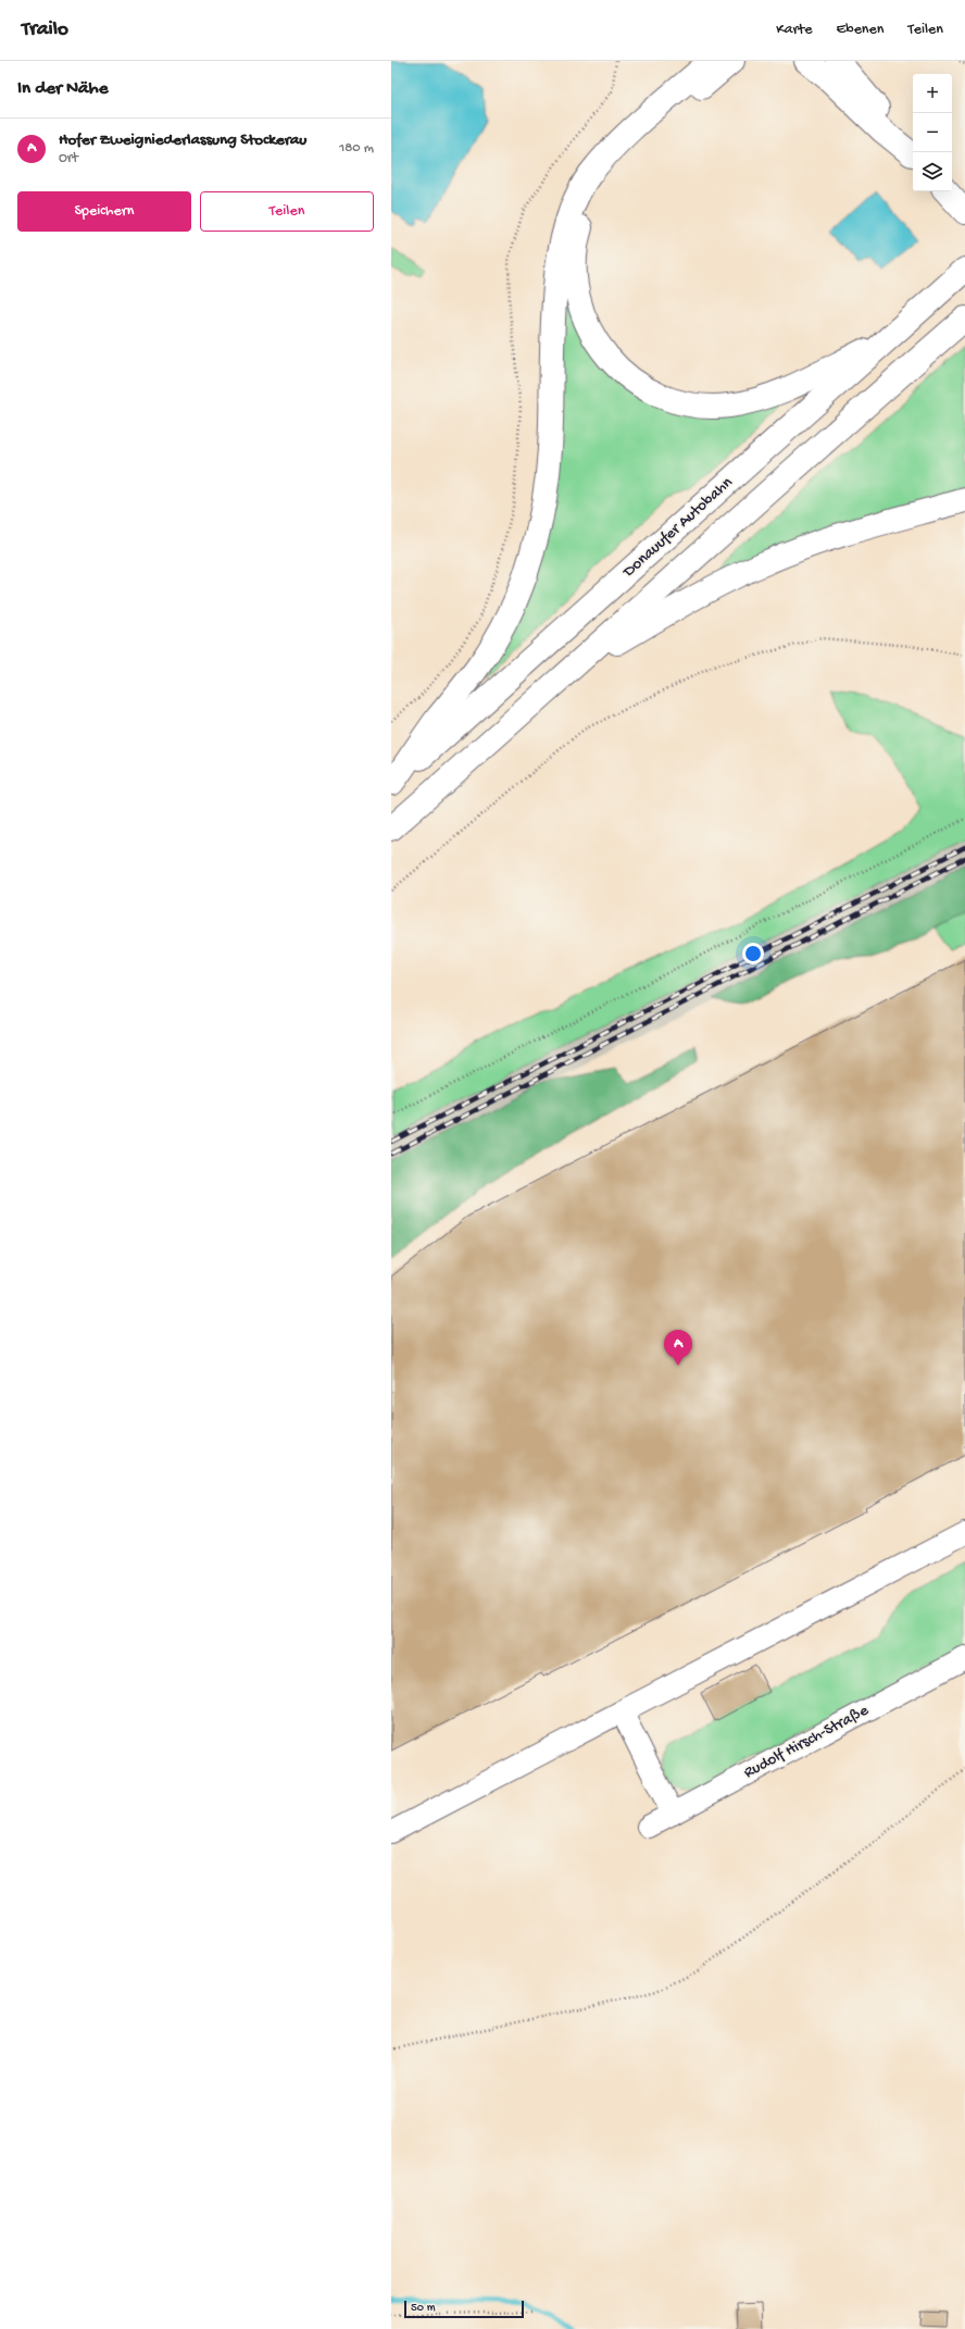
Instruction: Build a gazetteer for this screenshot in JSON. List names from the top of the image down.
{
  "streets": {
    "main road": ["Donauufer Autobahn"],
    "street": ["Rudolf Hirsch-Straße"]
  },
  "scale_bar": "50 m",
  "page": {
    "header": "Trailo",
    "nav": ["Karte", "Ebenen", "Teilen"],
    "heading": "In der Nähe",
    "map_buttons": ["+", "−"],
    "list": [
      {
        "mark": "A",
        "name": "Hofer Zweigniederlassung Stockerau",
        "note": "Ort",
        "value": "180 m"
      }
    ],
    "buttons": ["Speichern", "Teilen"],
    "pins": "A",
    "scale": "50 m"
  }
}
